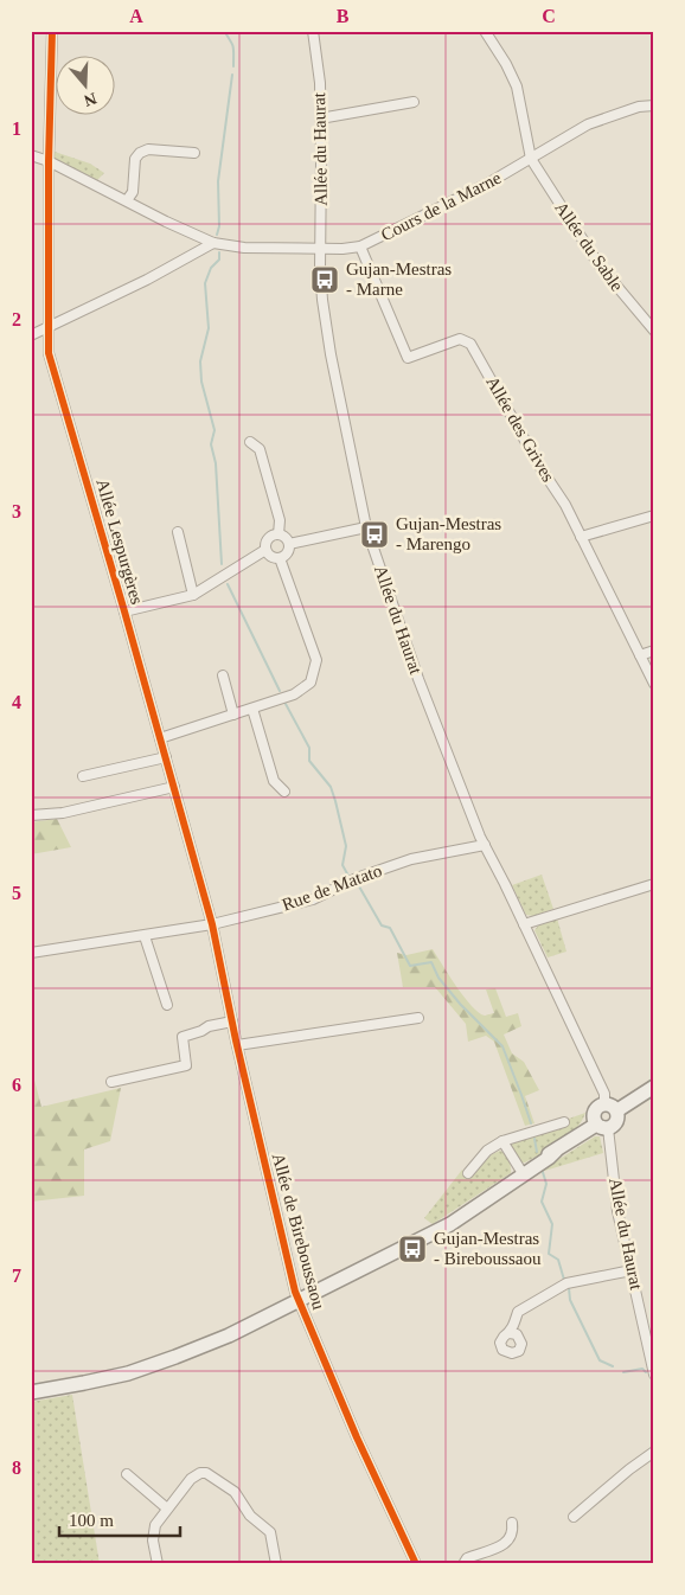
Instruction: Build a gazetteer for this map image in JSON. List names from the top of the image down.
{
  "streets": {
    "street": [
      "Allée du Haurat",
      "Cours de la Marne",
      "Allée du Sable",
      "Allée des Grives",
      "Allée Lespurgères",
      "Rue de Matato",
      "Allée de Bireboussaou"
    ]
  },
  "crossings": [
    ["Allée du Haurat", "Cours de la Marne"],
    ["Allée du Haurat", "Rue de Matato"],
    ["Cours de la Marne", "Allée du Sable"],
    ["Cours de la Marne", "Allée des Grives"],
    ["Cours de la Marne", "Allée Lespurgères"],
    ["Allée Lespurgères", "Rue de Matato"],
    ["Allée Lespurgères", "Allée de Bireboussaou"],
    ["Rue de Matato", "Allée de Bireboussaou"]
  ],
  "places": {
    "bus stop": ["Gujan-Mestras - Marne", "Gujan-Mestras - Marengo", "Gujan-Mestras - Bireboussaou"]
  },
  "scale_bar": "100 m",
  "north": "bottom",
  "grid": {
    "columns": ["A", "B", "C"],
    "rows": [
      "1",
      "2",
      "3",
      "4",
      "5",
      "6",
      "7",
      "8"
    ]
  }
}
